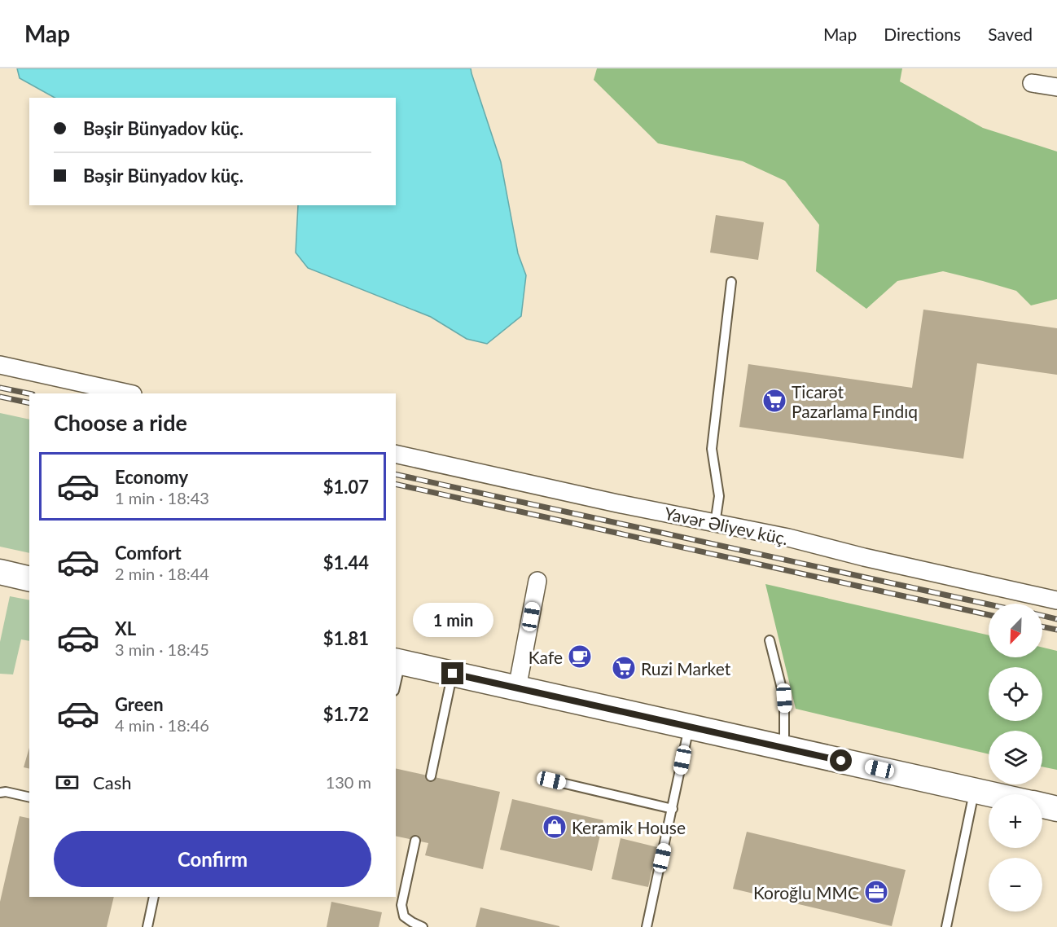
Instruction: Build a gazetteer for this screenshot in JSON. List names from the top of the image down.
{
  "streets": {
    "street": ["Yavər Əliyev küç."]
  },
  "places": {
    "supermarket": ["Ticarət Pazarlama Fındıq", "Ruzi Market"],
    "cafe": ["Kafe"],
    "shop": ["Keramik House"],
    "office": ["Koroğlu MMC"]
  },
  "north": "bottom left",
  "page": {
    "header": "Map",
    "nav": ["Map", "Directions", "Saved"],
    "banner": ["Bəşir Bünyadov küç.", "Bəşir Bünyadov küç."],
    "heading": "Choose a ride",
    "list": [
      {
        "name": "Economy",
        "note": "1 min · 18:43",
        "value": "$1.07"
      },
      {
        "name": "Comfort",
        "note": "2 min · 18:44",
        "value": "$1.44"
      },
      {
        "name": "XL",
        "note": "3 min · 18:45",
        "value": "$1.81"
      },
      {
        "name": "Green",
        "note": "4 min · 18:46",
        "value": "$1.72"
      }
    ],
    "bubble": "1 min",
    "map_buttons": ["+", "−"],
    "pay": ["Cash", "130 m"],
    "buttons": "Confirm"
  }
}
